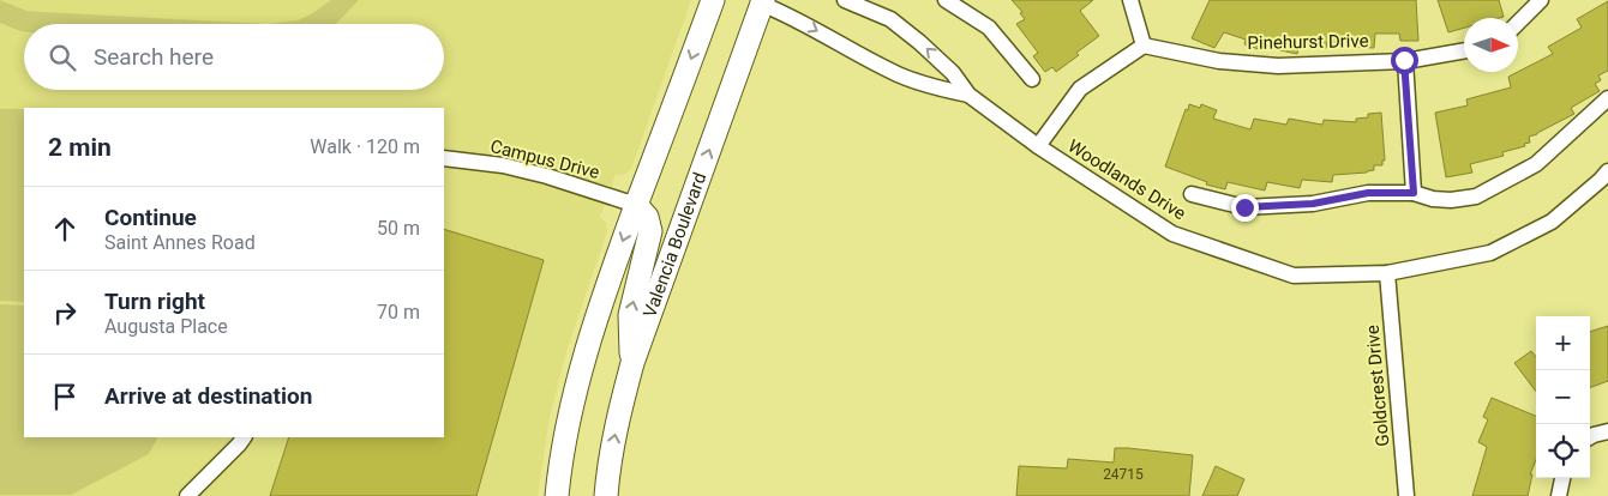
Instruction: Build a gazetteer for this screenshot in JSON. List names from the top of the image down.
{
  "streets": {
    "main road": ["Valencia Boulevard"],
    "street": [
      "Pinehurst Drive",
      "Campus Drive",
      "Woodlands Drive",
      "Goldcrest Drive"
    ]
  },
  "crossings": [
    ["Woodlands Drive", "Valencia Boulevard"],
    ["Woodlands Drive", "Goldcrest Drive"]
  ],
  "house_numbers": ["24715"],
  "north": "right",
  "page": {
    "search": "Search here",
    "heading": ["2 min", "Walk · 120 m"],
    "list": [
      ["Continue", "Saint Annes Road", "50 m"],
      ["Turn right", "Augusta Place", "70 m"],
      "Arrive at destination"
    ],
    "map_buttons": ["+", "−"]
  }
}
